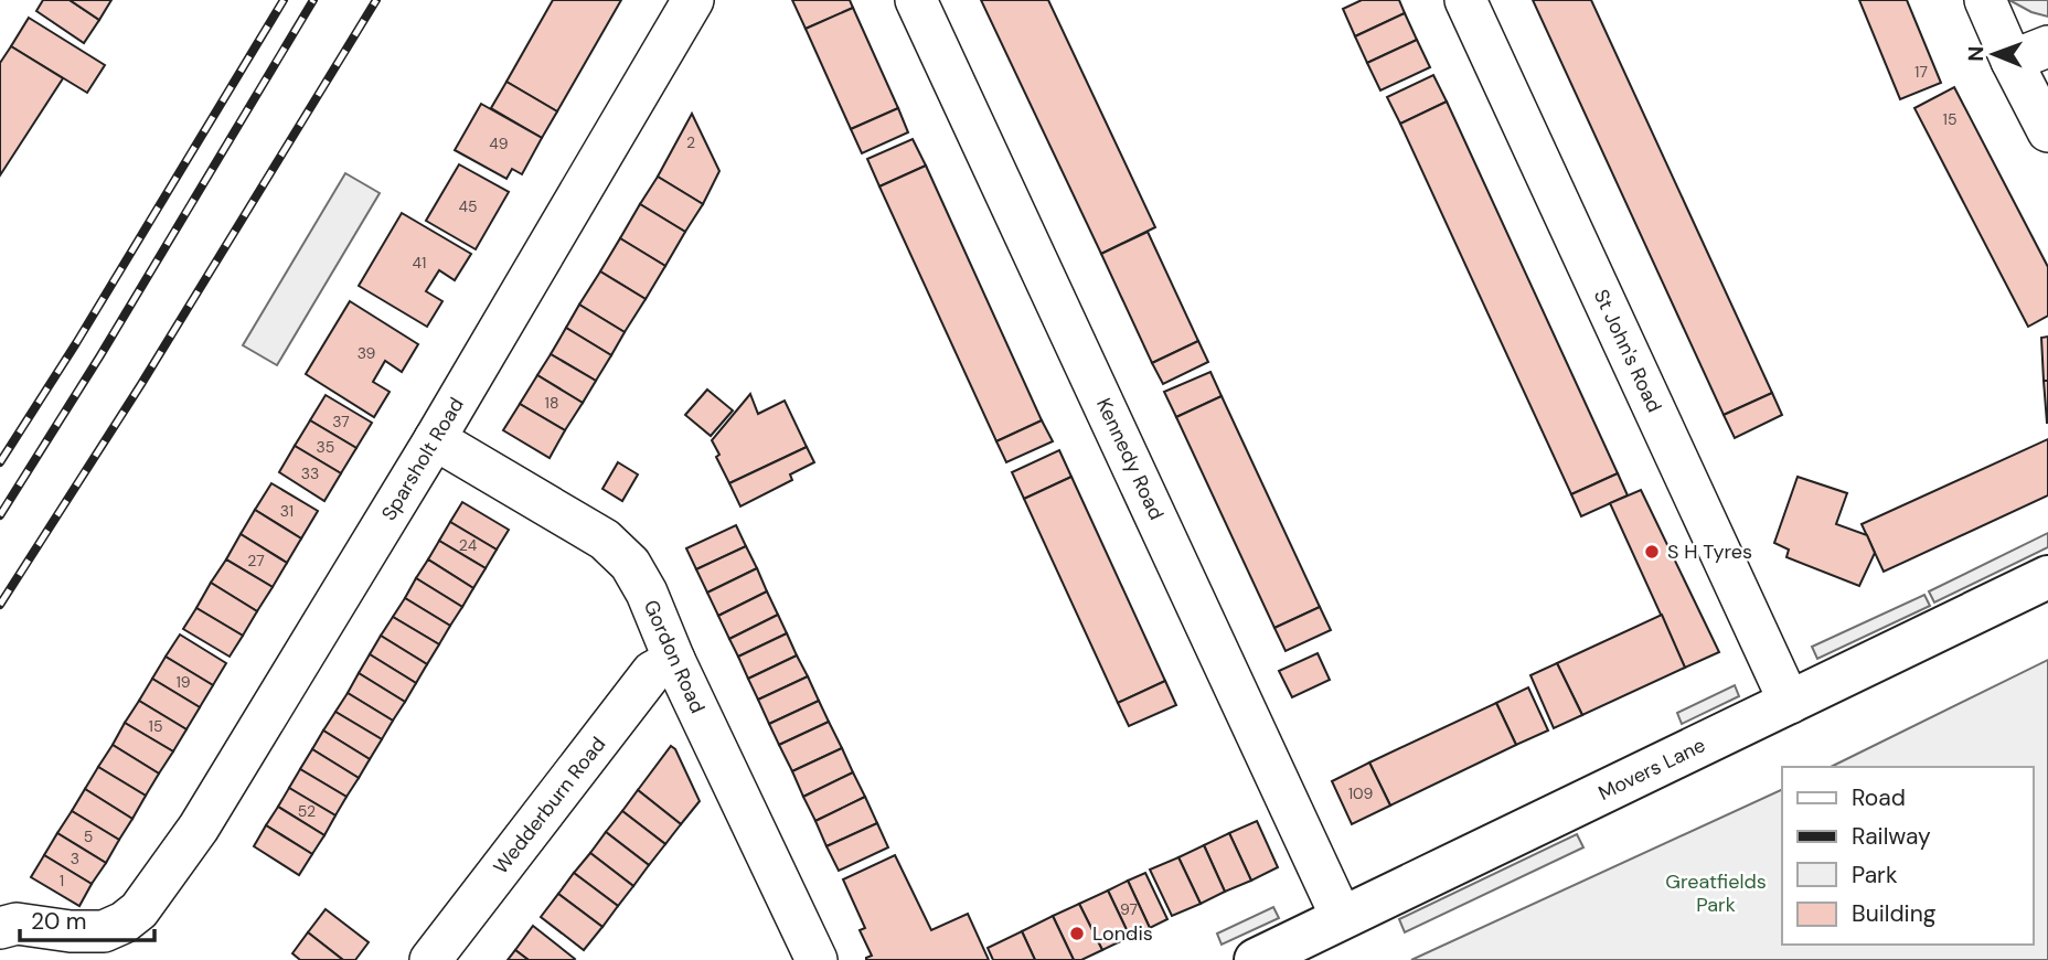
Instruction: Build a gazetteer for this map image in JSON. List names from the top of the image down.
{
  "streets": {
    "street": [
      "St John's Road",
      "Sparsholt Road",
      "Kennedy Road",
      "Gordon Road",
      "Movers Lane",
      "Wedderburn Road"
    ]
  },
  "crossings": [
    ["St John's Road", "Movers Lane"],
    ["Sparsholt Road", "Gordon Road"],
    ["Kennedy Road", "Movers Lane"],
    ["Gordon Road", "Wedderburn Road"]
  ],
  "parks": ["Greatfields Park"],
  "places": ["S H Tyres", "Londis"],
  "house_numbers": [
    "17",
    "15",
    "2",
    "49",
    "45",
    "41",
    "39",
    "18",
    "37",
    "35",
    "33",
    "31",
    "24",
    "27",
    "19",
    "15",
    "109",
    "52",
    "5",
    "3",
    "1",
    "97"
  ],
  "legend": [
    "Road",
    "Railway",
    "Park",
    "Building"
  ],
  "scale_bar": "20 m",
  "north": "left"
}
